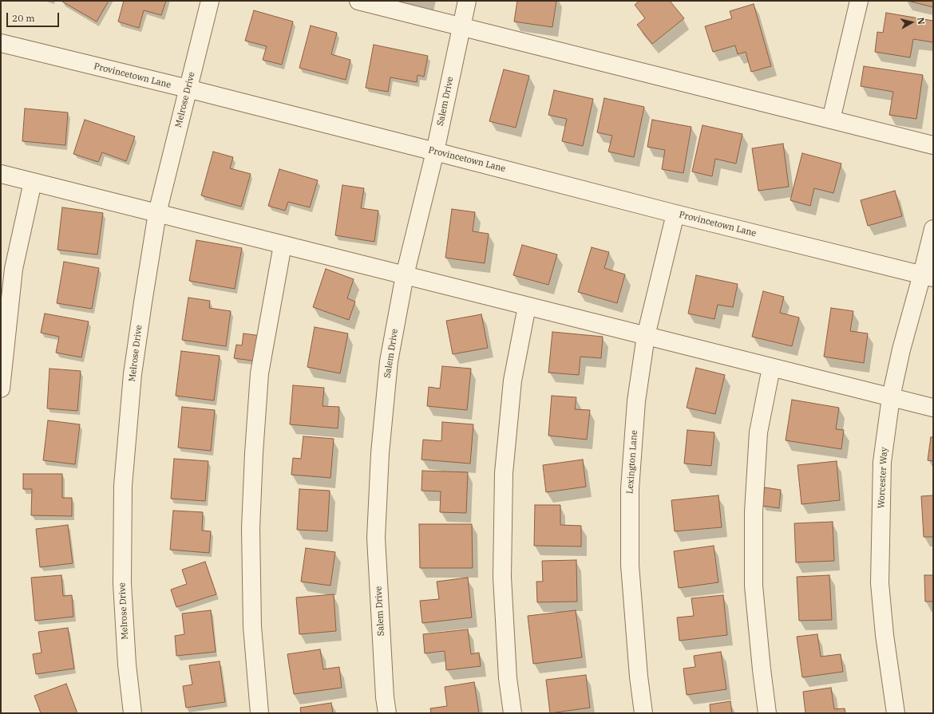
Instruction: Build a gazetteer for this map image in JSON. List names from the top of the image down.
{
  "streets": {
    "street": [
      "Provincetown Lane",
      "Melrose Drive",
      "Salem Drive",
      "Lexington Lane",
      "Worcester Way"
    ]
  },
  "crossings": [
    ["Provincetown Lane", "Melrose Drive"],
    ["Provincetown Lane", "Salem Drive"],
    ["Provincetown Lane", "Lexington Lane"],
    ["Provincetown Lane", "Worcester Way"]
  ],
  "scale_bar": "20 m",
  "north": "right"
}
